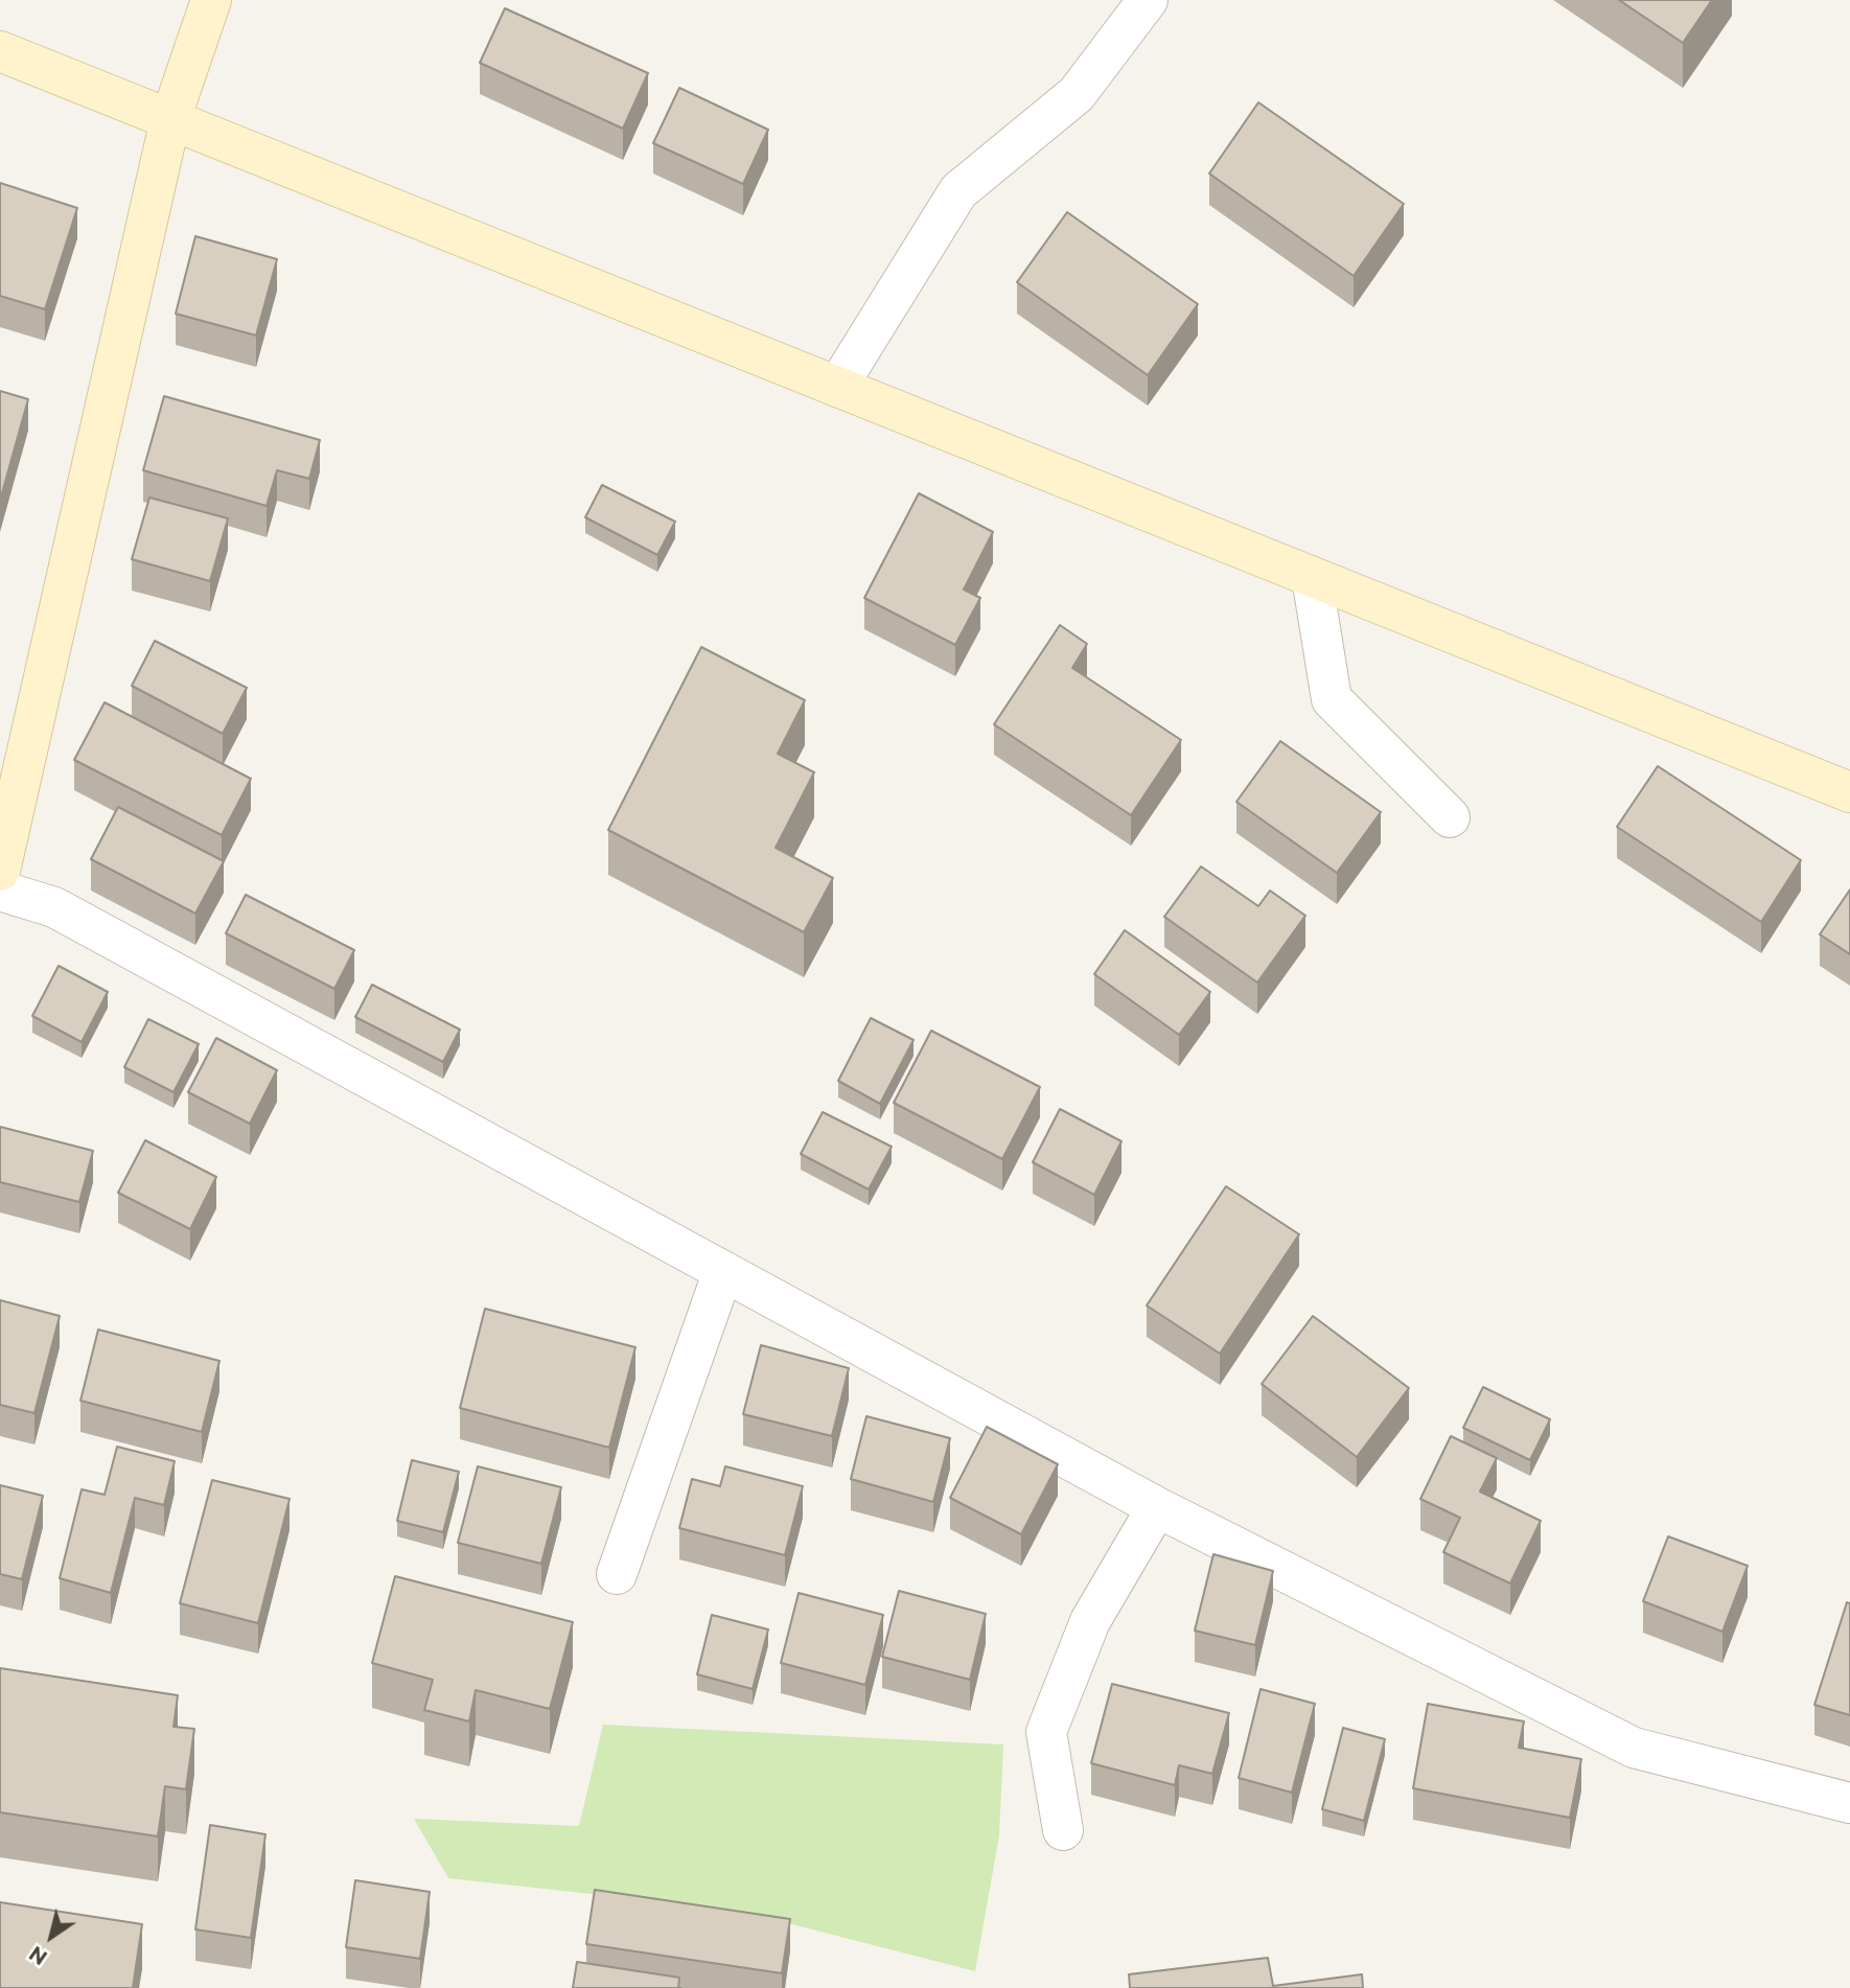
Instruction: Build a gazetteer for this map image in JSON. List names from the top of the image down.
{
  "north": "bottom left"
}
